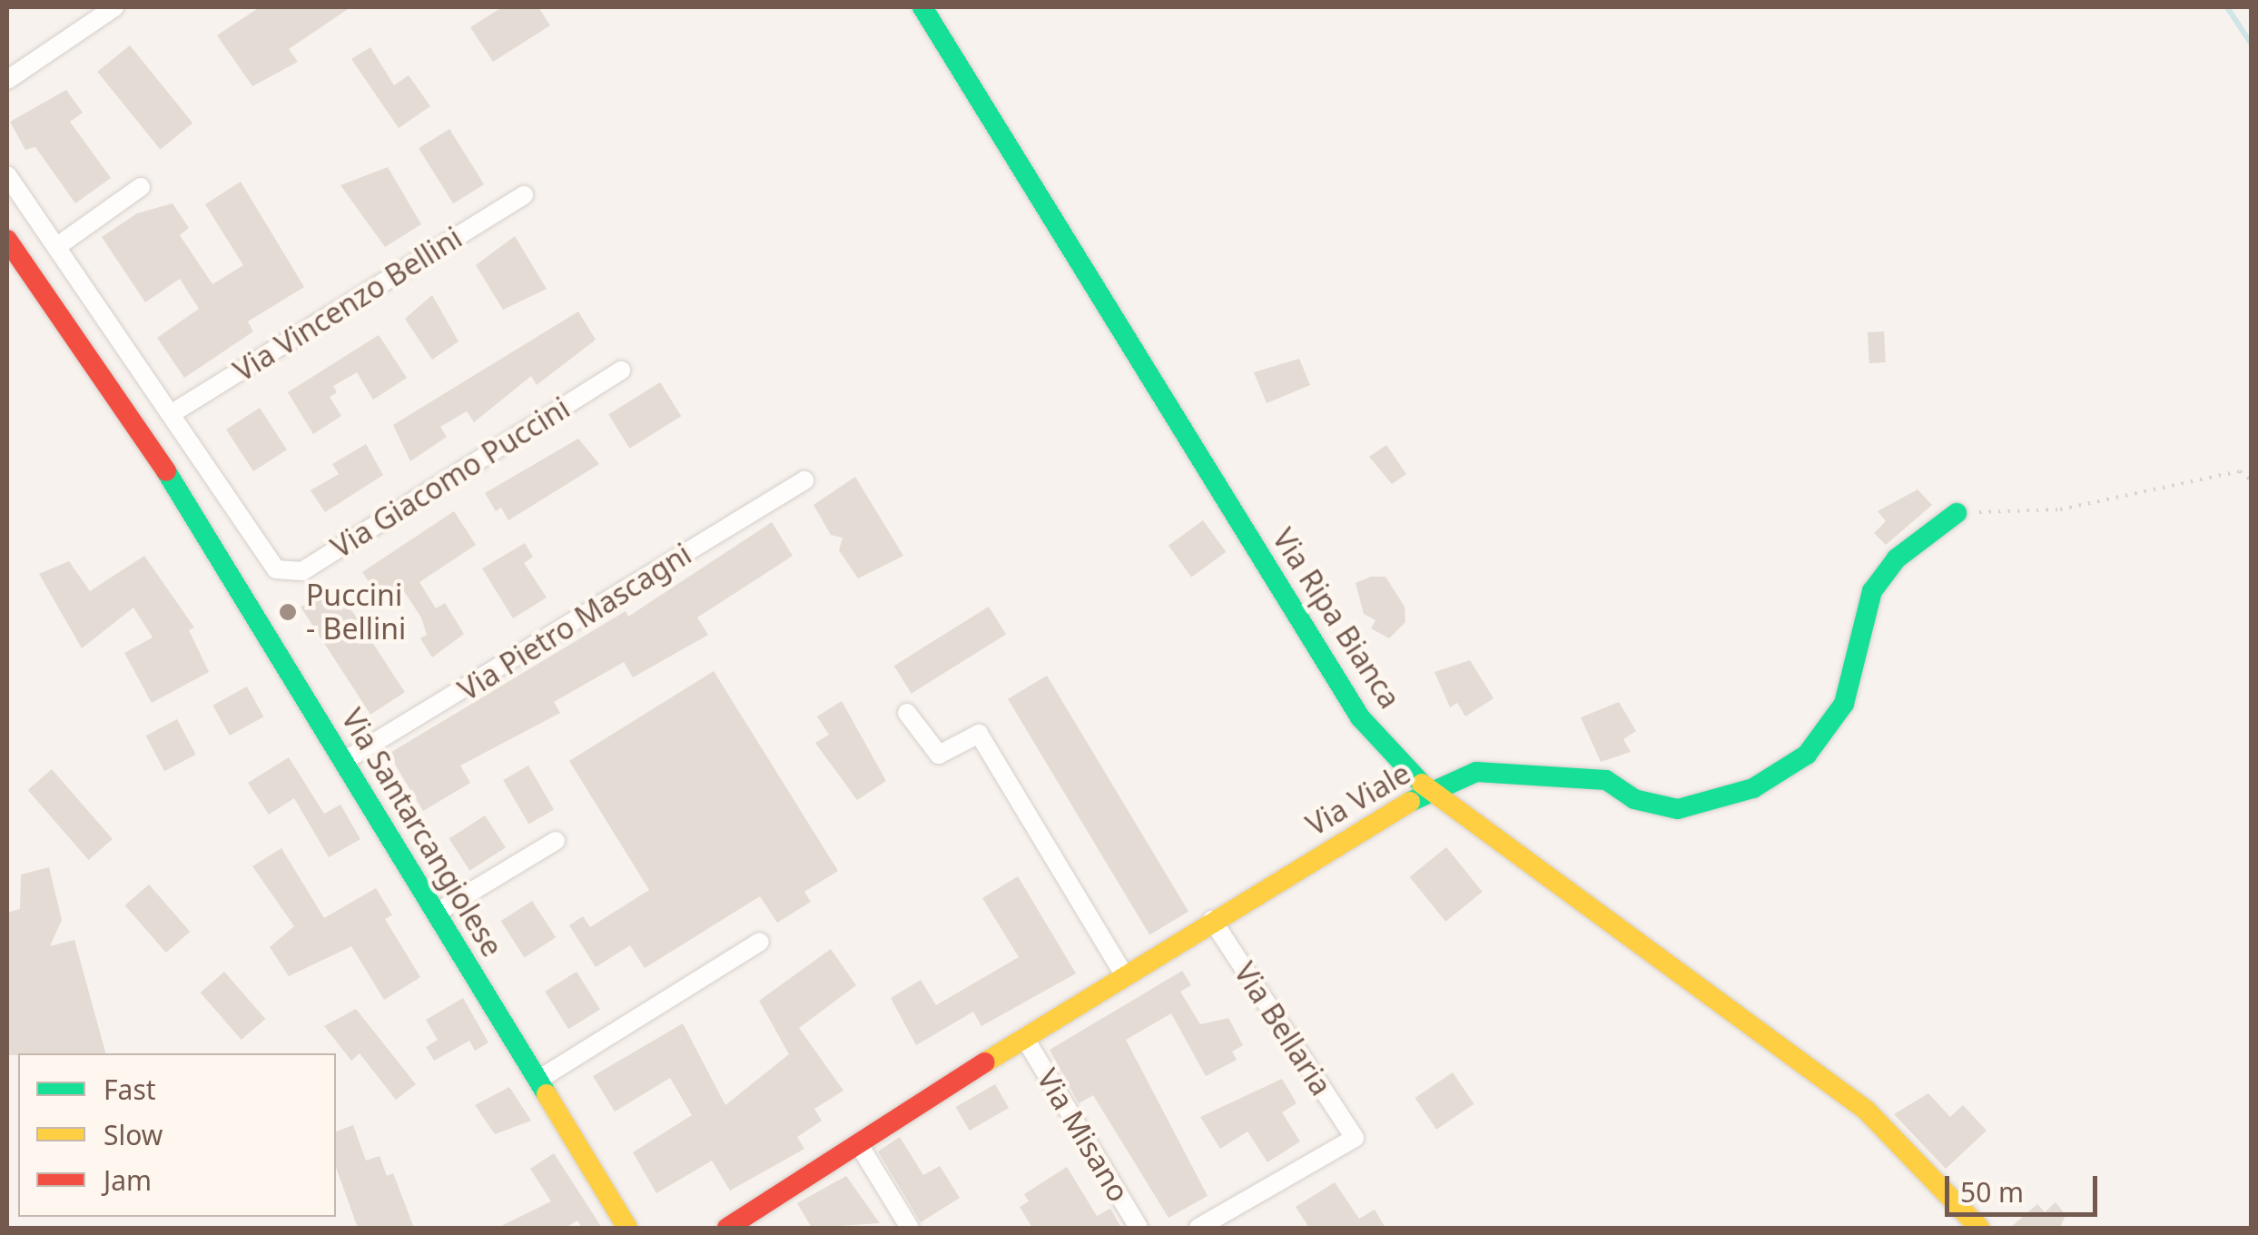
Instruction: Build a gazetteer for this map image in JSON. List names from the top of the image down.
{
  "streets": {
    "street": [
      "Via Vincenzo Bellini",
      "Via Giacomo Puccini",
      "Via Ripa Bianca",
      "Via Pietro Mascagni",
      "Via Viale",
      "Via Santarcangiolese",
      "Via Bellaria",
      "Via Misano"
    ]
  },
  "crossings": [
    ["Via Ripa Bianca", "Via Viale"],
    ["Via Pietro Mascagni", "Via Santarcangiolese"],
    ["Via Viale", "Via Bellaria"],
    ["Via Viale", "Via Misano"]
  ],
  "places": ["Puccini - Bellini"],
  "legend": ["Fast", "Slow", "Jam"],
  "scale_bar": "50 m"
}
